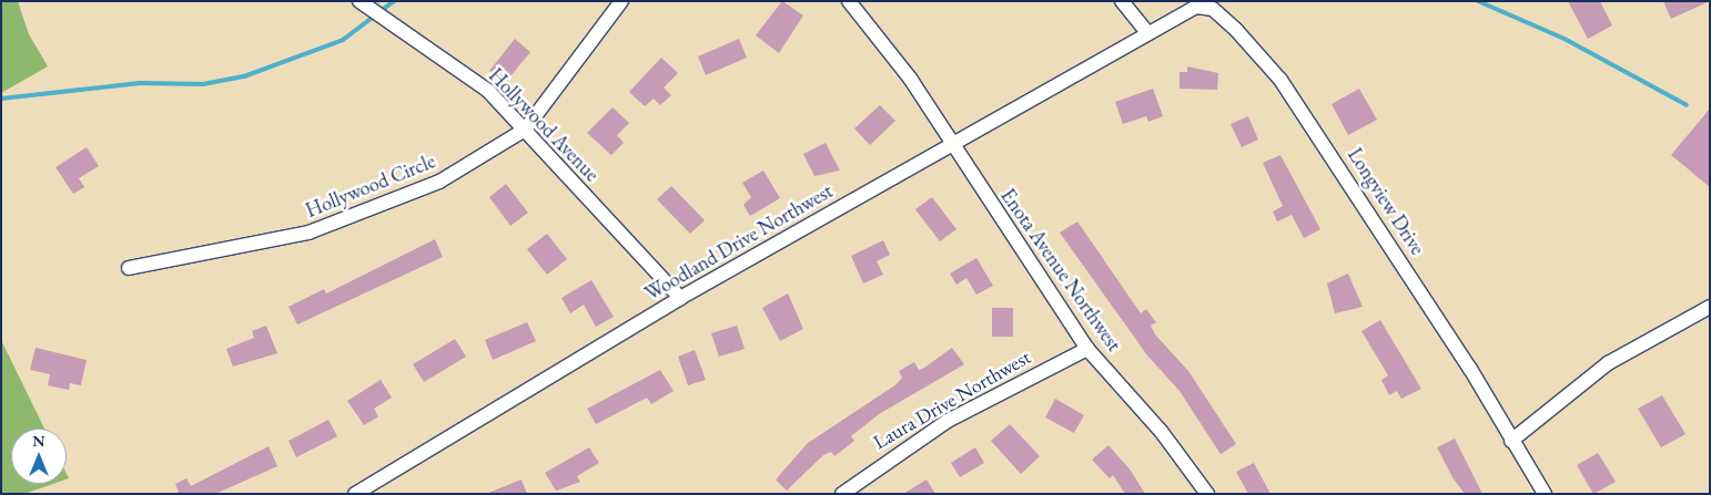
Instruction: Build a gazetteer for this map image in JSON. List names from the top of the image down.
{
  "streets": {
    "street": [
      "Hollywood Avenue",
      "Hollywood Circle",
      "Longview Drive",
      "Woodland Drive Northwest",
      "Enota Avenue Northwest",
      "Laura Drive Northwest"
    ]
  },
  "crossings": [
    ["Hollywood Avenue", "Hollywood Circle"],
    ["Hollywood Avenue", "Woodland Drive Northwest"],
    ["Longview Drive", "Woodland Drive Northwest"],
    ["Woodland Drive Northwest", "Enota Avenue Northwest"],
    ["Enota Avenue Northwest", "Laura Drive Northwest"]
  ],
  "north": "top"
}
